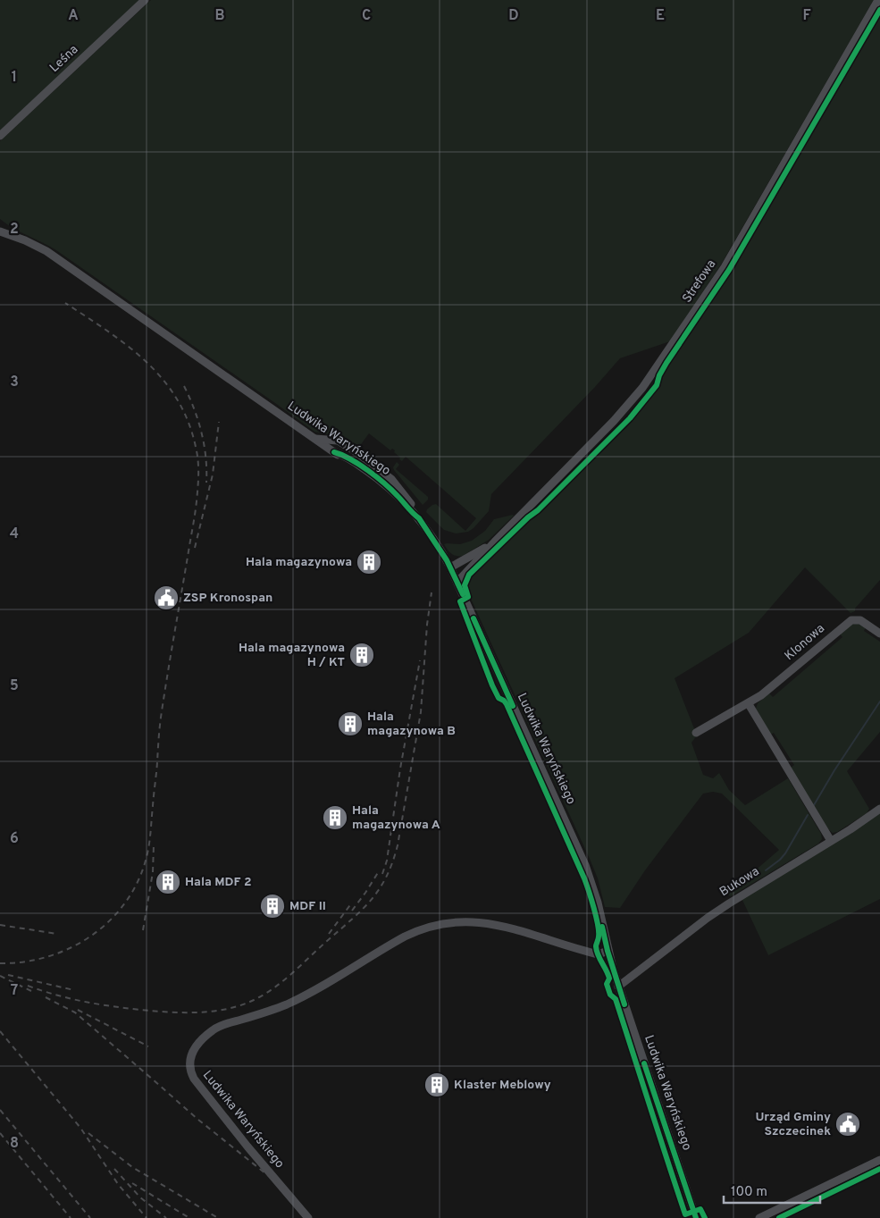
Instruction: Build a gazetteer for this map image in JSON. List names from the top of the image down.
{
  "streets": {
    "street": [
      "Leśna",
      "Strefowa",
      "Ludwika Waryńskiego",
      "Klonowa",
      "Bukowa"
    ]
  },
  "crossings": [
    ["Strefowa", "Ludwika Waryńskiego"],
    ["Ludwika Waryńskiego", "Bukowa"]
  ],
  "places": {
    "building": [
      "Hala magazynowa",
      "Hala magazynowa H / KT",
      "Hala magazynowa B",
      "Hala magazynowa A",
      "Hala MDF 2",
      "MDF II",
      "Klaster Meblowy"
    ],
    "public building": ["ZSP Kronospan", "Urząd Gminy Szczecinek"]
  },
  "scale_bar": "100 m",
  "grid": {
    "columns": [
      "A",
      "B",
      "C",
      "D",
      "E",
      "F"
    ],
    "rows": [
      "1",
      "2",
      "3",
      "4",
      "5",
      "6",
      "7",
      "8"
    ]
  }
}
